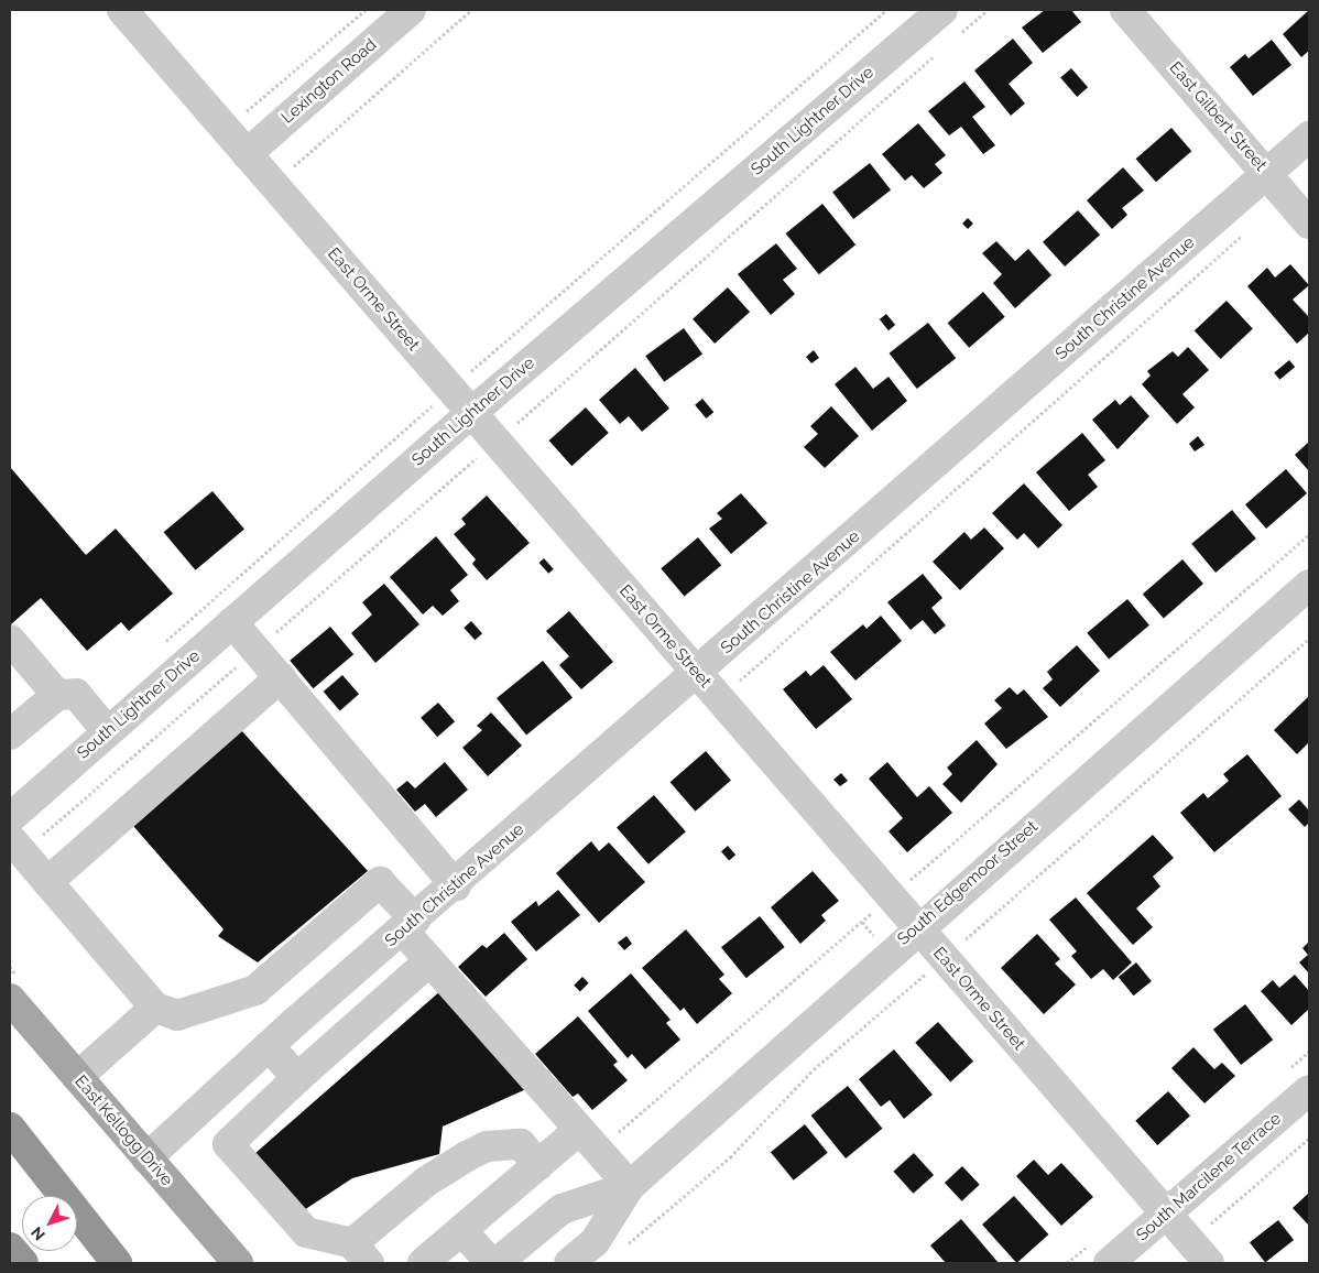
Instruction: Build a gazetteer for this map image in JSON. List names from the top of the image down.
{
  "streets": {
    "main road": ["East Kellogg Drive"],
    "street": [
      "Lexington Road",
      "East Gilbert Street",
      "South Lightner Drive",
      "South Christine Avenue",
      "East Orme Street",
      "South Edgemoor Street",
      "South Marcilene Terrace"
    ]
  },
  "crossings": [
    ["Lexington Road", "East Orme Street"],
    ["East Gilbert Street", "South Christine Avenue"],
    ["South Lightner Drive", "East Orme Street"],
    ["South Christine Avenue", "East Orme Street"],
    ["South Christine Avenue", "East Kellogg Drive"],
    ["East Orme Street", "South Edgemoor Street"],
    ["East Orme Street", "South Marcilene Terrace"]
  ],
  "north": "bottom left"
}
